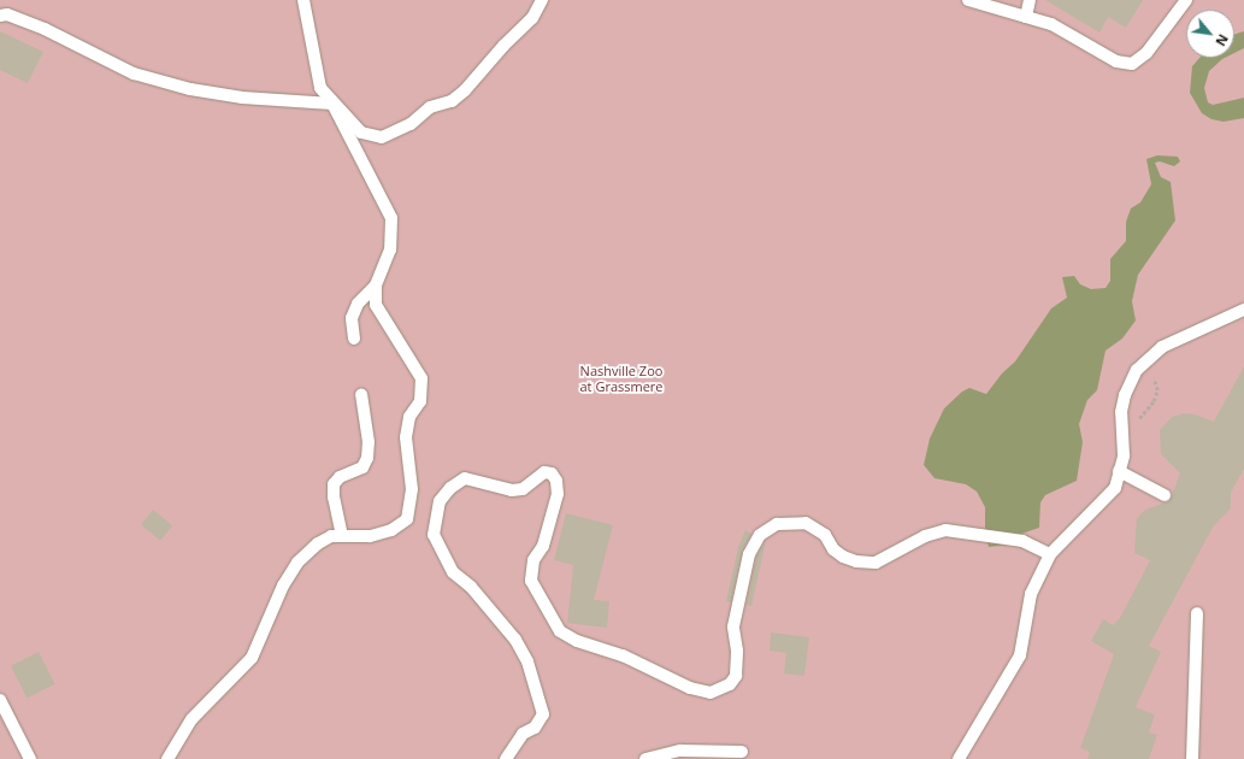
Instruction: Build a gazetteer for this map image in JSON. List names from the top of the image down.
{
  "parks": ["Nashville Zoo at Grassmere"],
  "north": "bottom right"
}
